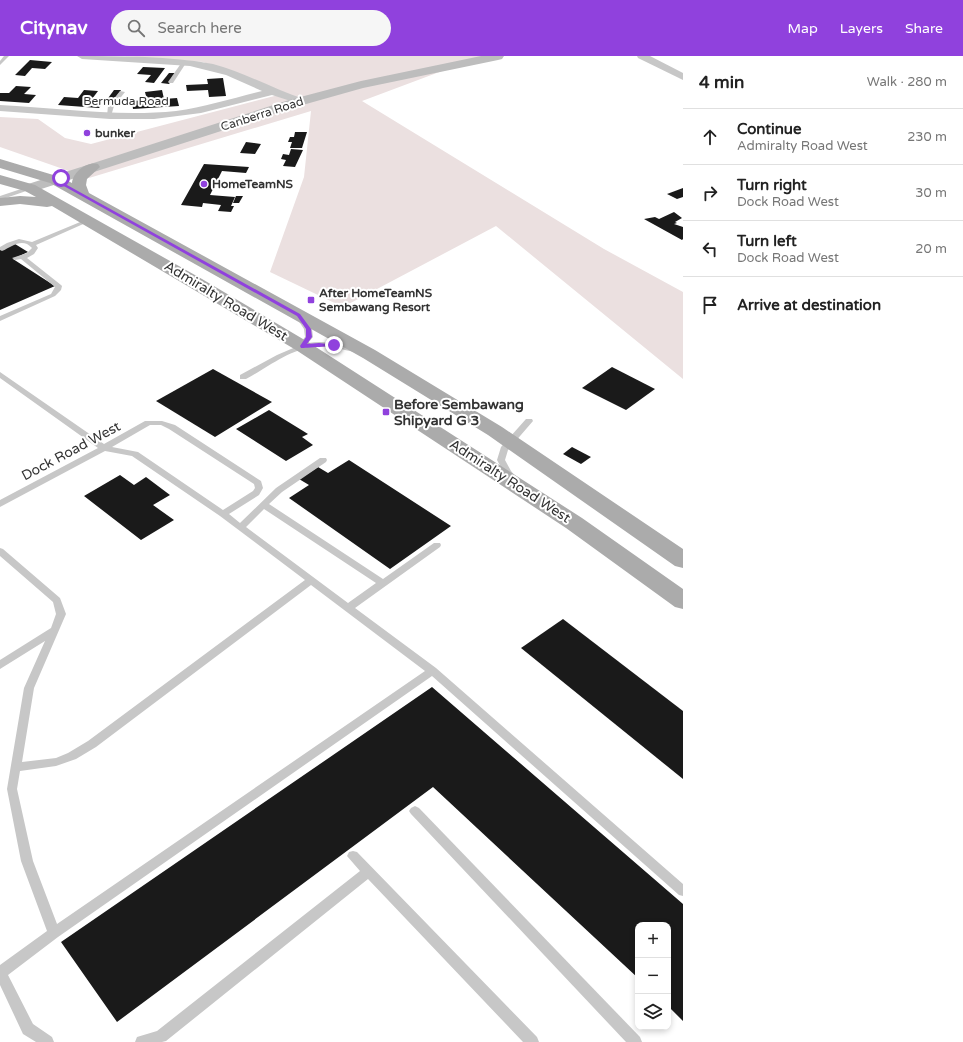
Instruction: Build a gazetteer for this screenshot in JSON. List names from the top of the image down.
{
  "streets": {
    "main road": ["Canberra Road", "Admiralty Road West"],
    "street": ["Bermuda Road"],
    "lane": ["Dock Road West"]
  },
  "crossings": [
    ["Canberra Road", "Admiralty Road West"]
  ],
  "places": {
    "other": ["bunker", "HomeTeamNS"],
    "transit": ["After HomeTeamNS Sembawang Resort", "Before Sembawang Shipyard G 3"]
  },
  "page": {
    "header": "Citynav",
    "search": "Search here",
    "nav": ["Map", "Layers", "Share"],
    "heading": ["4 min", "Walk · 280 m"],
    "list": [
      ["Continue", "Admiralty Road West", "230 m"],
      ["Turn right", "Dock Road West", "30 m"],
      ["Turn left", "Dock Road West", "20 m"],
      "Arrive at destination"
    ],
    "map_buttons": ["+", "−"]
  }
}
